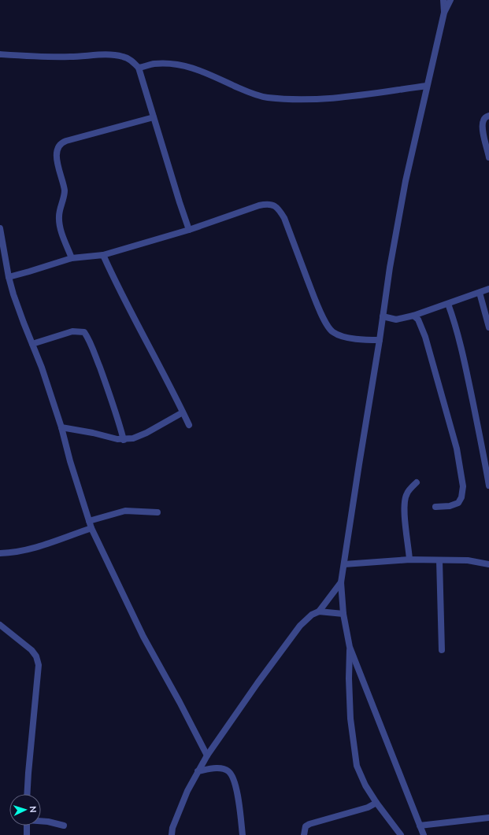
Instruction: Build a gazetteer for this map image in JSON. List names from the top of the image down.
{
  "north": "right"
}
